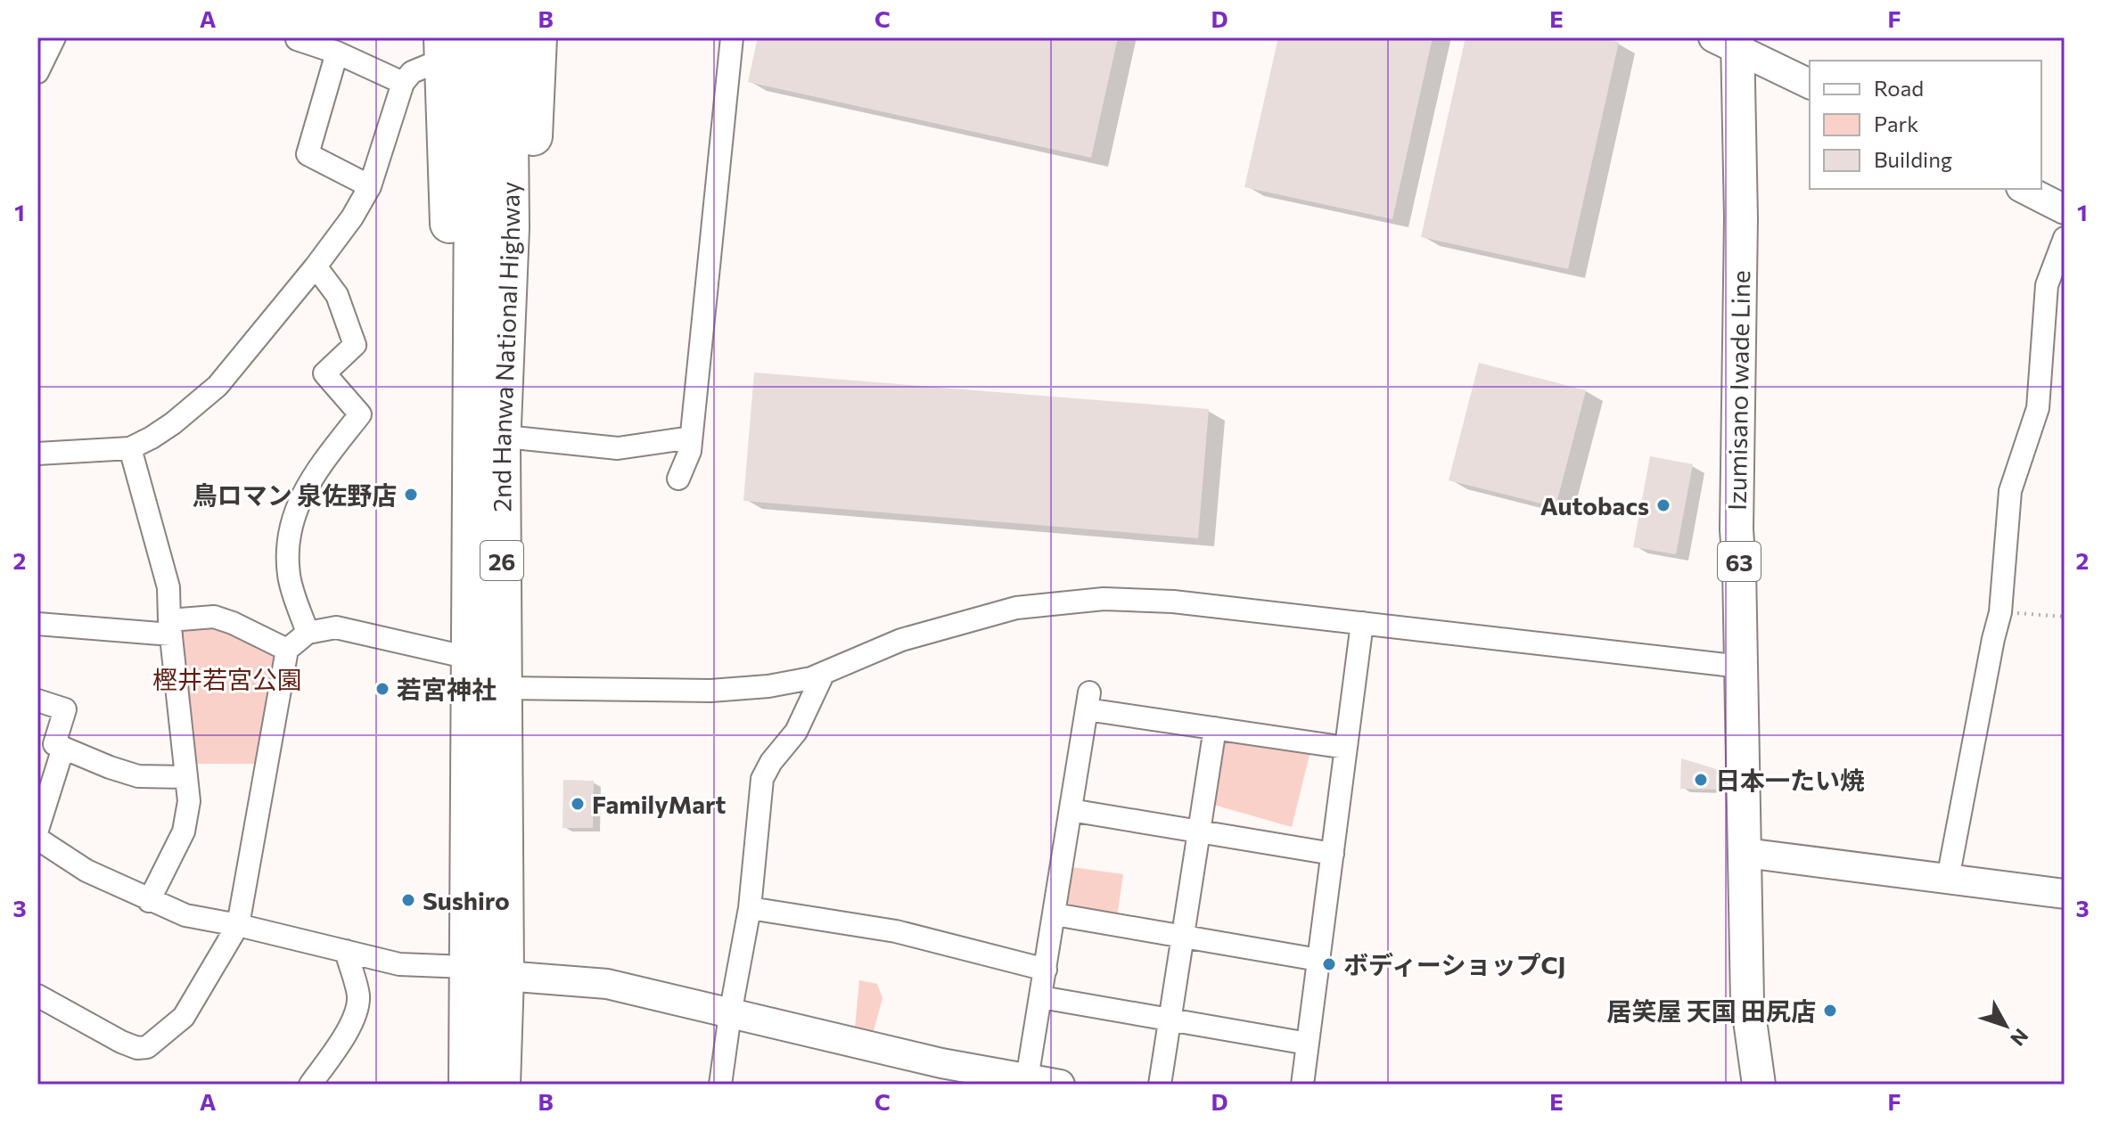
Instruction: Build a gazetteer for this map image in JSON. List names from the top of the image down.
{
  "streets": {
    "highway": ["2nd Hanwa National Highway", "26"],
    "main road": ["Izumisano Iwade Line", "63"]
  },
  "parks": ["樫井若宮公園"],
  "places": [
    "鳥ロマン 泉佐野店",
    "Autobacs",
    "若宮神社",
    "日本一たい焼",
    "FamilyMart",
    "Sushiro",
    "ボディーショップCJ",
    "居笑屋 天国 田尻店"
  ],
  "legend": ["Road", "Park", "Building"],
  "north": "bottom right",
  "grid": {
    "columns": [
      "A",
      "B",
      "C",
      "D",
      "E",
      "F"
    ],
    "rows": ["1", "2", "3"]
  }
}
